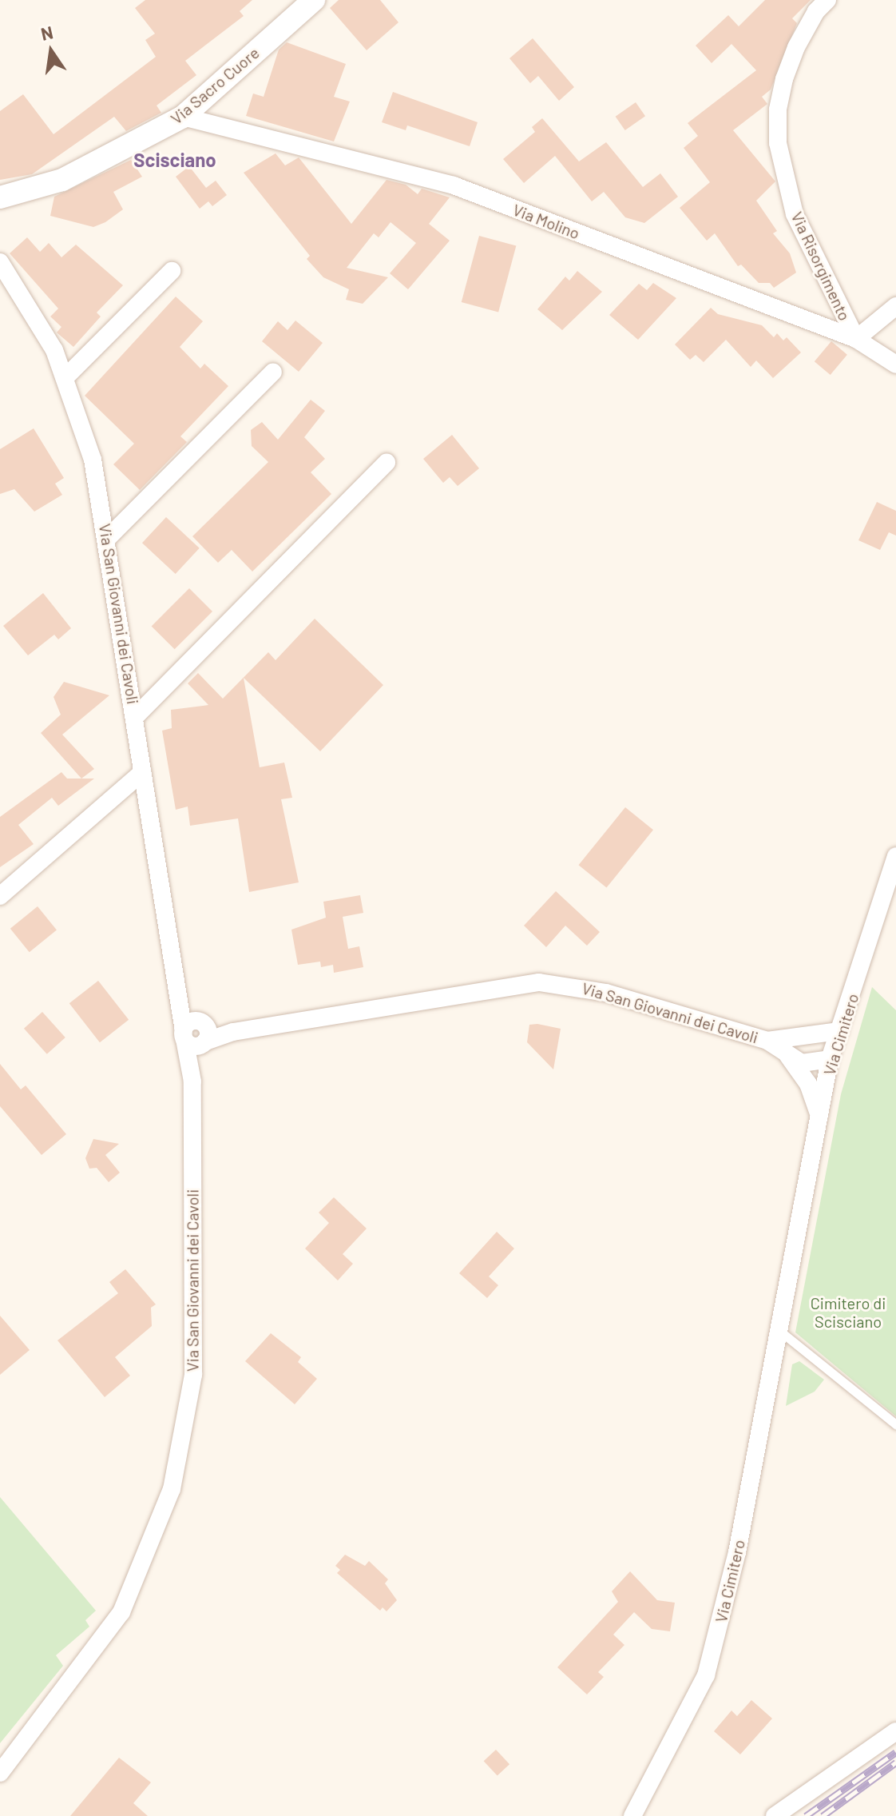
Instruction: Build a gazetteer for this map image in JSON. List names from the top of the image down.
{
  "streets": {
    "street": [
      "Via Sacro Cuore",
      "Via Molino",
      "Via Risorgimento",
      "Via San Giovanni dei Cavoli",
      "Via Cimitero"
    ]
  },
  "crossings": [
    ["Via Sacro Cuore", "Via Molino"],
    ["Via Molino", "Via Risorgimento"],
    ["Via San Giovanni dei Cavoli", "Via Cimitero"]
  ],
  "districts": ["Scisciano"],
  "parks": ["Cimitero di Scisciano"],
  "north": "top"
}
